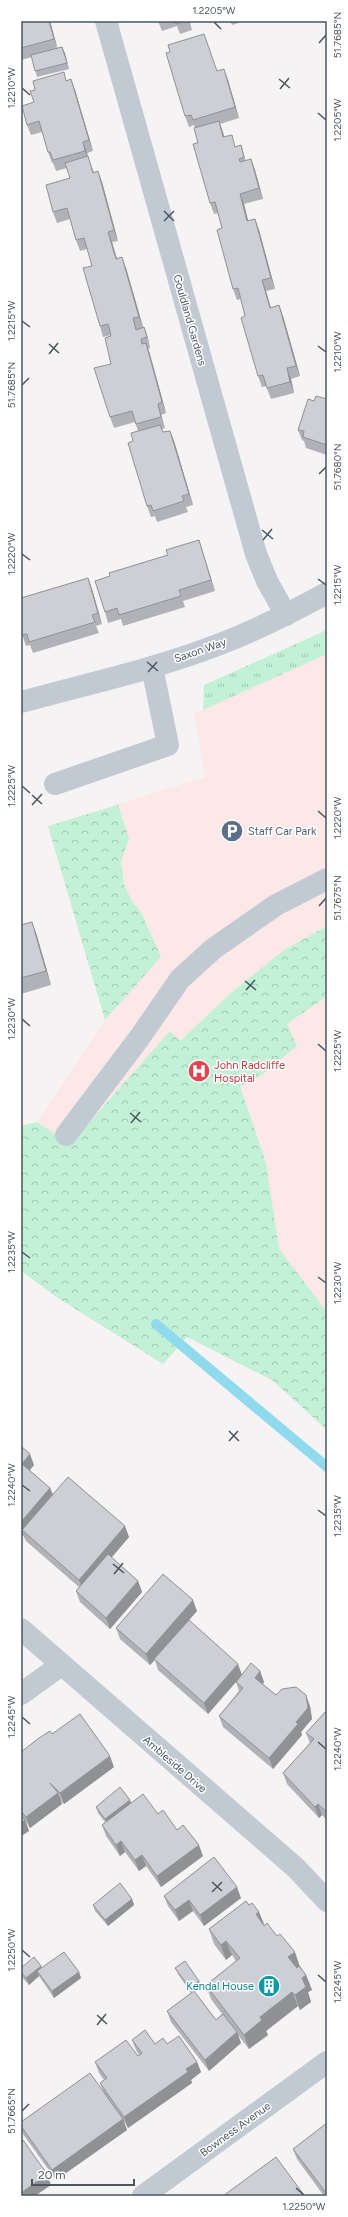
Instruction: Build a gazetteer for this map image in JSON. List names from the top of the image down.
{
  "streets": {
    "street": [
      "Gouldland Gardens",
      "Saxon Way",
      "Ambleside Drive",
      "Bowness Avenue"
    ]
  },
  "crossings": [
    ["Gouldland Gardens", "Saxon Way"]
  ],
  "places": {
    "parking": ["Staff Car Park"],
    "hospital": ["John Radcliffe Hospital"],
    "building": ["Kendal House"]
  },
  "scale_bar": "20 m",
  "coordinates": [
    "1.2205°W",
    "51.7685°N",
    "1.2210°W",
    "1.2215°W",
    "51.7680°N",
    "1.2220°W",
    "1.2225°W",
    "51.7675°N",
    "1.2230°W",
    "1.2235°W",
    "1.2240°W",
    "1.2245°W",
    "1.2250°W",
    "51.7665°N"
  ]
}
